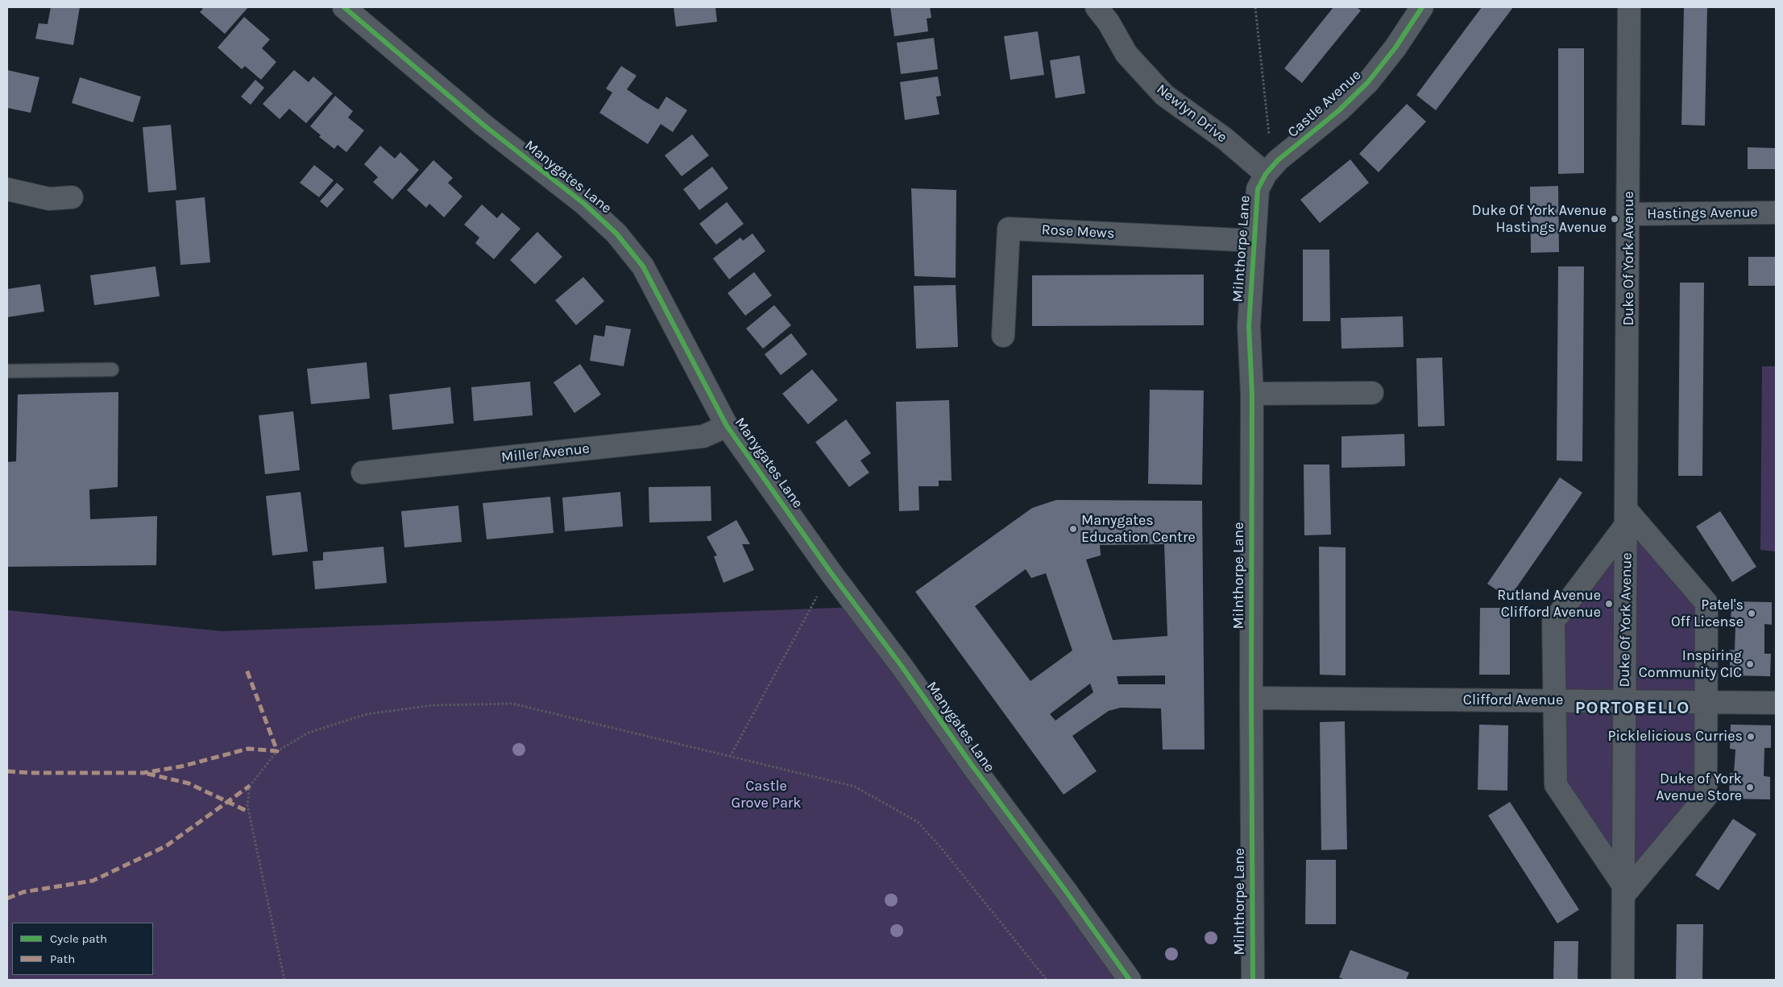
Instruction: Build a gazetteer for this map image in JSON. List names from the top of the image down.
{
  "streets": {
    "street": [
      "Castle Avenue",
      "Newlyn Drive",
      "Manygates Lane",
      "Hastings Avenue",
      "Rose Mews",
      "Milnthorpe Lane",
      "Duke Of York Avenue",
      "Miller Avenue",
      "Clifford Avenue"
    ]
  },
  "crossings": [
    ["Castle Avenue", "Newlyn Drive"],
    ["Castle Avenue", "Milnthorpe Lane"],
    ["Newlyn Drive", "Milnthorpe Lane"],
    ["Manygates Lane", "Miller Avenue"],
    ["Hastings Avenue", "Duke Of York Avenue"],
    ["Rose Mews", "Milnthorpe Lane"],
    ["Milnthorpe Lane", "Clifford Avenue"],
    ["Duke Of York Avenue", "Clifford Avenue"]
  ],
  "districts": ["PORTOBELLO"],
  "parks": ["Castle Grove Park"],
  "places": [
    "Duke Of York Avenue Hastings Avenue",
    "Manygates Education Centre",
    "Rutland Avenue Clifford Avenue",
    "Patel's Off License",
    "Inspiring Community CIC",
    "Picklelicious Curries",
    "Duke of York Avenue Store"
  ],
  "legend": ["Cycle path", "Path"]
}
